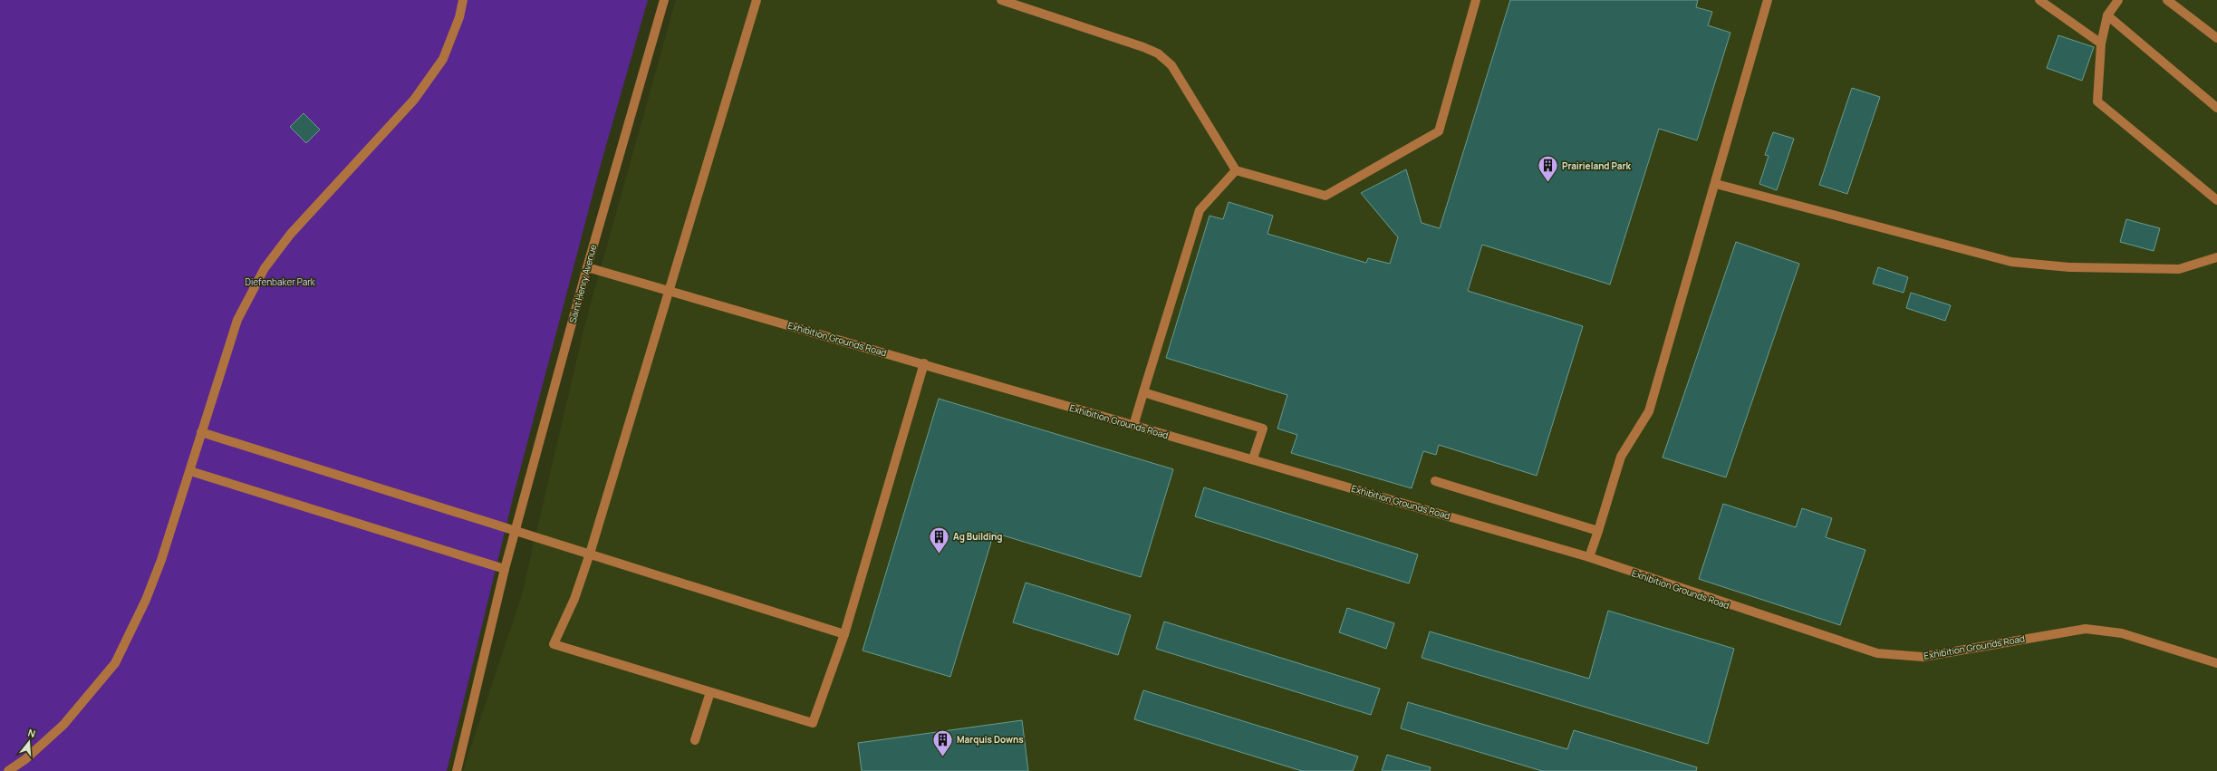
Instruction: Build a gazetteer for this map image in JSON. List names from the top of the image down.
{
  "streets": {
    "street": ["Saint Henry Avenue", "Exhibition Grounds Road"]
  },
  "crossings": [
    ["Saint Henry Avenue", "Exhibition Grounds Road"]
  ],
  "parks": ["Diefenbaker Park"],
  "places": {
    "building": ["Prairieland Park", "Ag Building", "Marquis Downs"]
  },
  "north": "top"
}
